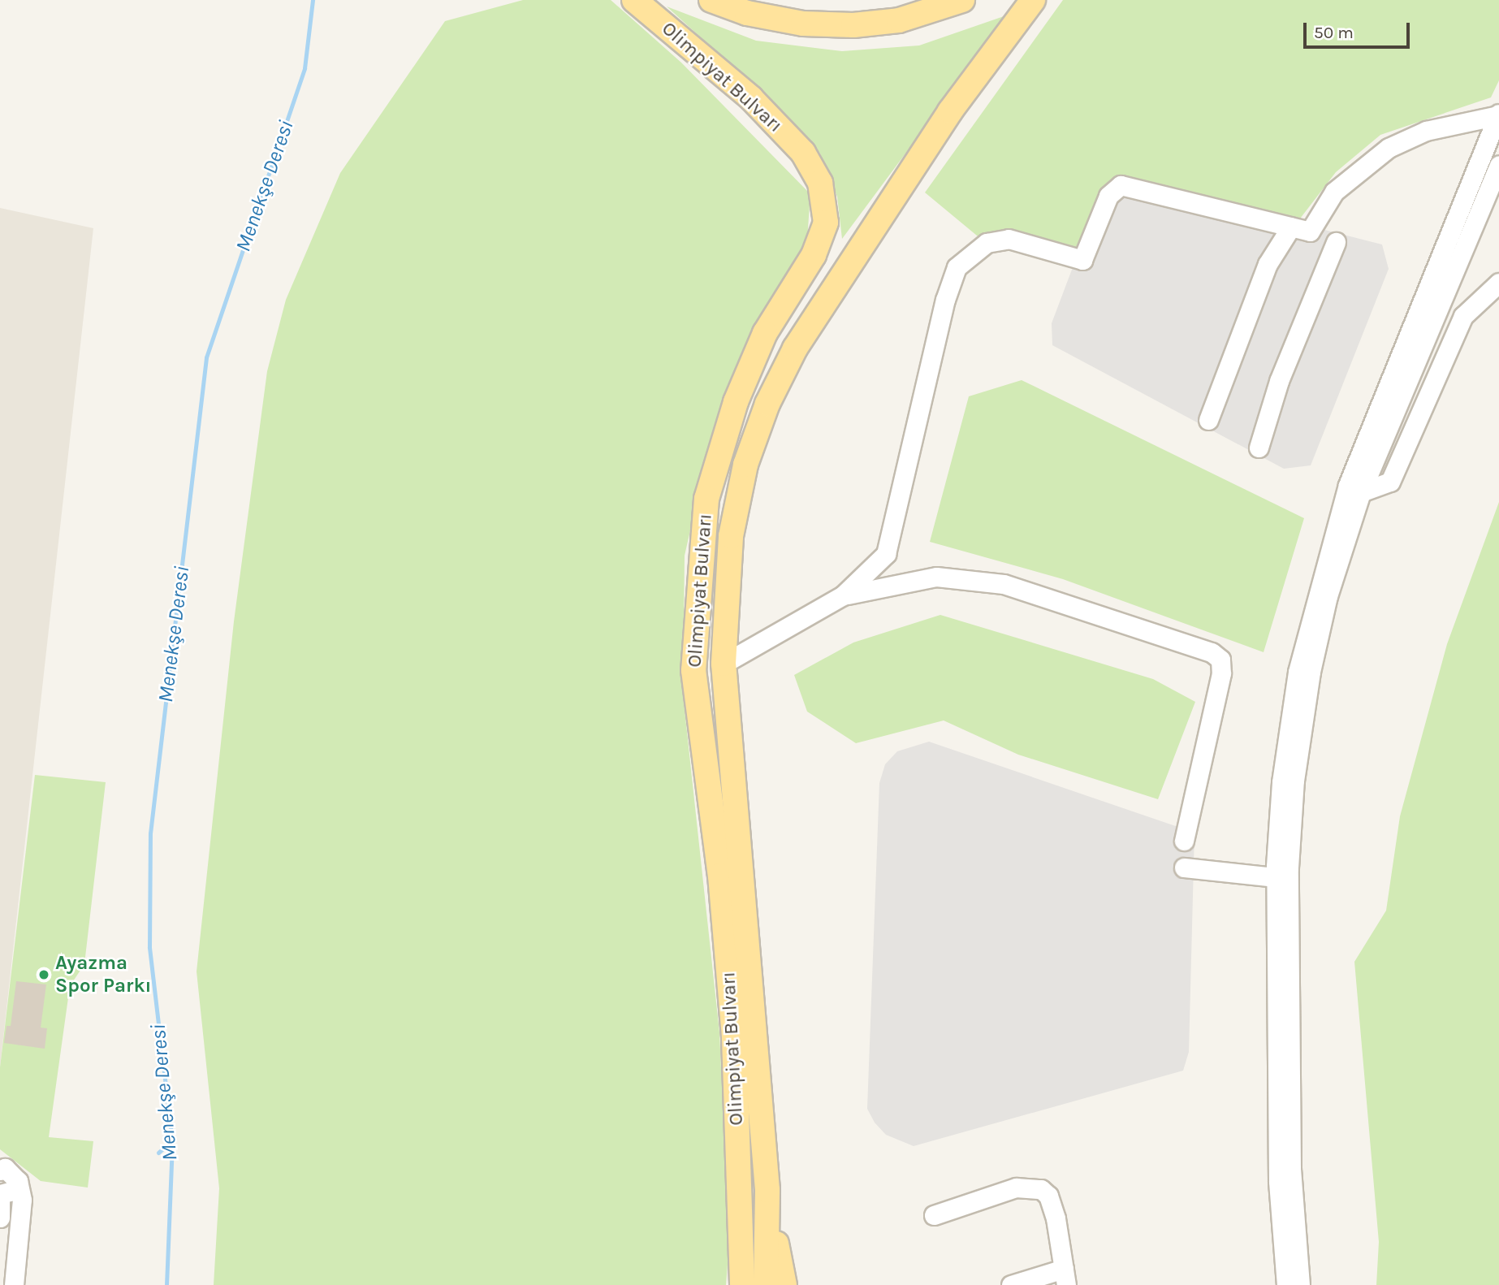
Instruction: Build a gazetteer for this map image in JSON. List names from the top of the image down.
{
  "streets": {
    "main road": ["Olimpiyat Bulvarı"]
  },
  "water": ["Menekşe Deresi"],
  "places": ["Ayazma Spor Parkı"],
  "scale_bar": "50 m"
}
